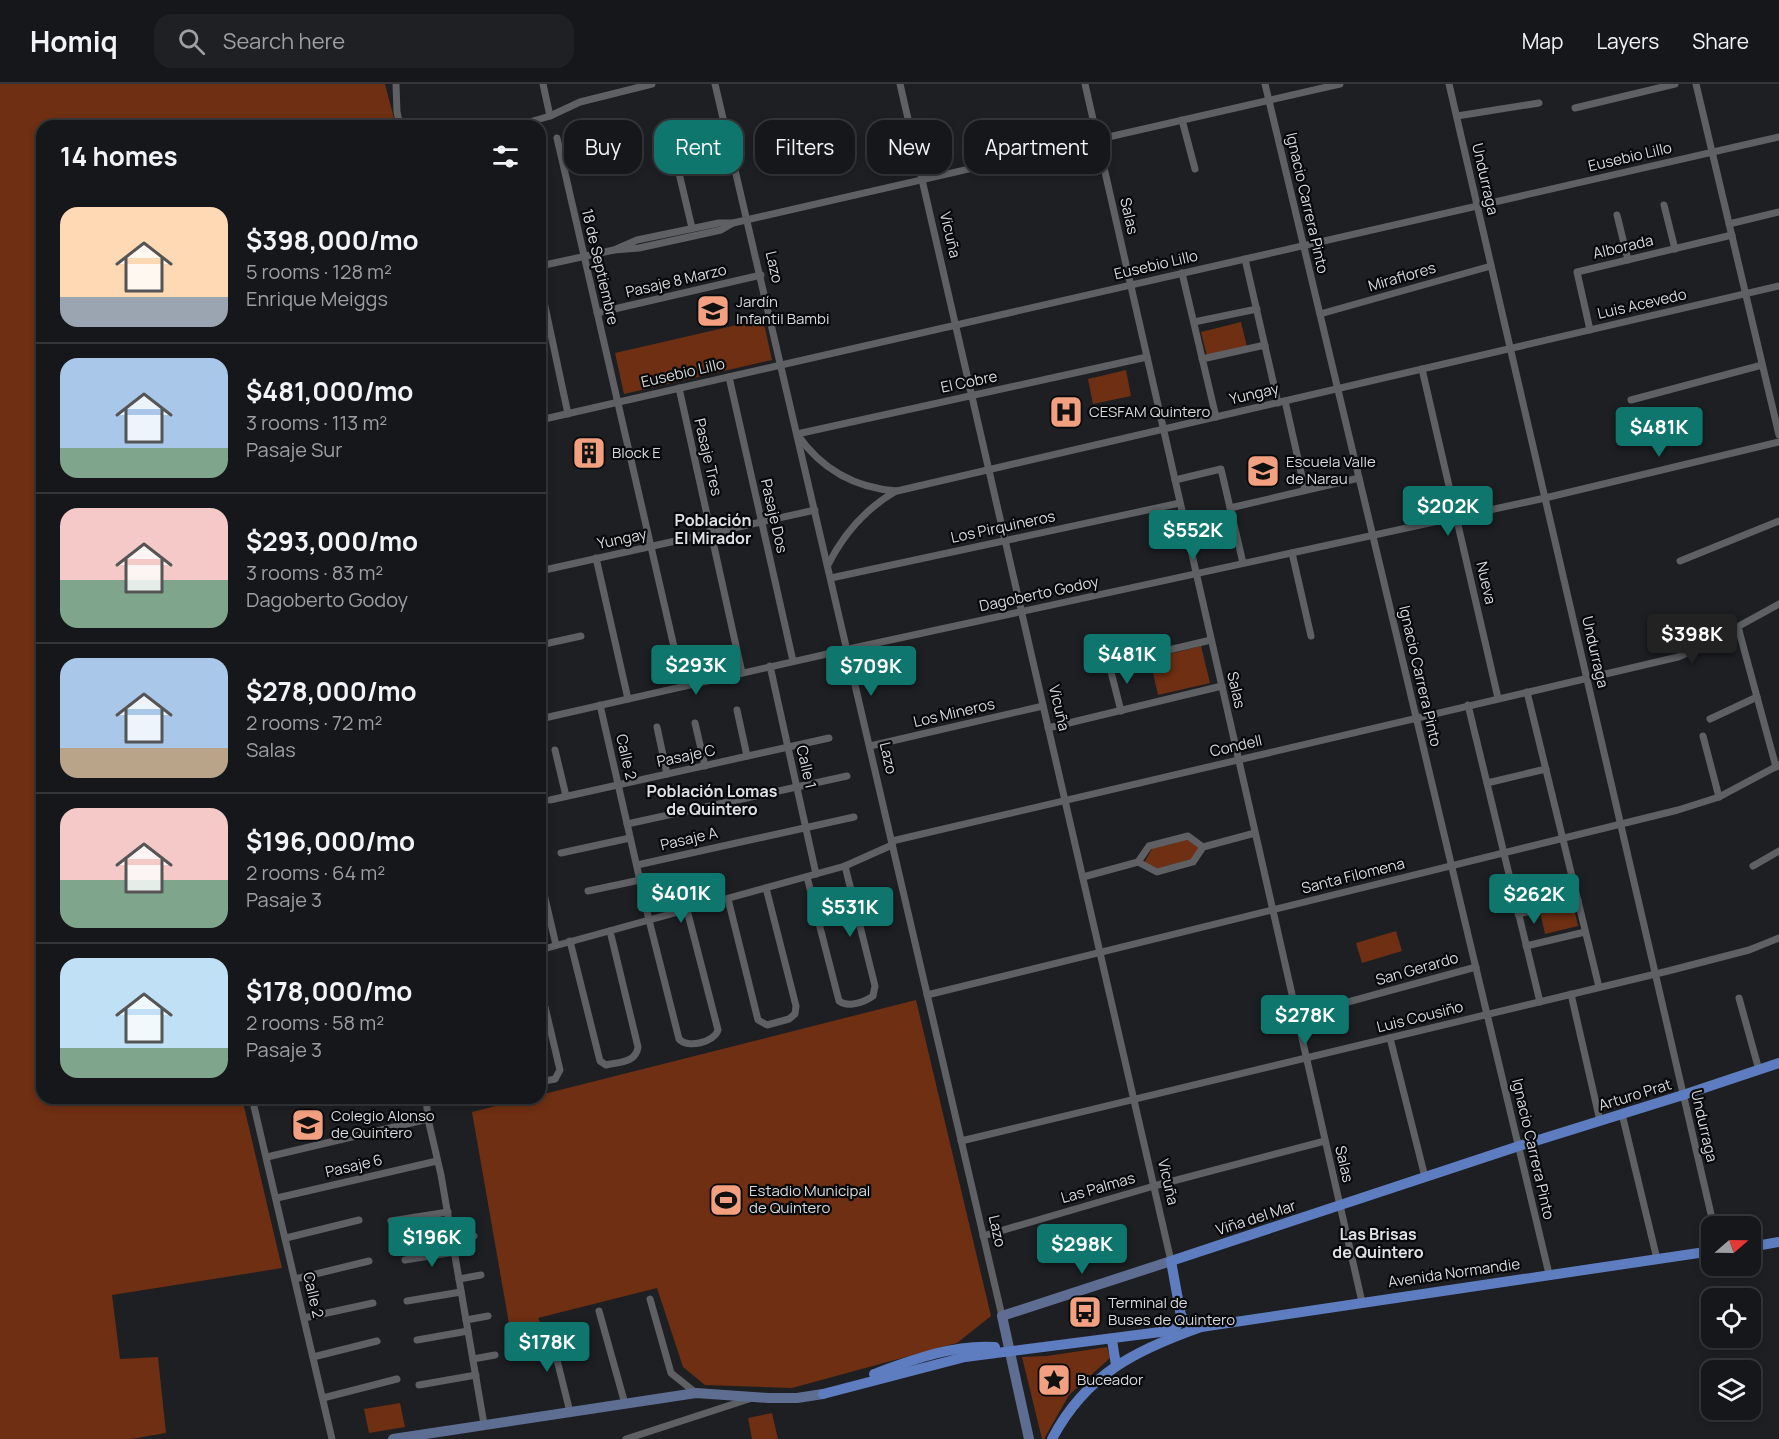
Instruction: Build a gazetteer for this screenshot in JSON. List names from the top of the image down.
{
  "streets": {
    "main road": [
      "Vicuña",
      "Lazo",
      "Arturo Prat",
      "Viña del Mar",
      "Avenida Normandie"
    ],
    "street": [
      "Eusebio Lillo",
      "Undurraga",
      "Ignacio Carrera Pinto",
      "Salas",
      "Alborada",
      "18 de Septiembre",
      "Miraflores",
      "Pasaje 8 Marzo",
      "Luis Acevedo",
      "El Cobre",
      "Yungay",
      "Pasaje Tres",
      "Pasaje Dos",
      "Los Pirquineros",
      "Nueva",
      "Dagoberto Godoy",
      "Los Mineros",
      "Condell",
      "Pasaje C",
      "Calle 2",
      "Calle 1",
      "Pasaje A",
      "Santa Filomena",
      "San Gerardo",
      "Luis Cousiño",
      "Pasaje 6",
      "Las Palmas"
    ]
  },
  "crossings": [
    ["Eusebio Lillo", "Undurraga"],
    ["Eusebio Lillo", "Ignacio Carrera Pinto"],
    ["Eusebio Lillo", "Salas"],
    ["Eusebio Lillo", "Vicuña"],
    ["Eusebio Lillo", "18 de Septiembre"],
    ["Eusebio Lillo", "Lazo"],
    ["Eusebio Lillo", "Pasaje Tres"],
    ["Eusebio Lillo", "Pasaje Dos"],
    ["Undurraga", "Miraflores"],
    ["Undurraga", "Luis Acevedo"],
    ["Undurraga", "Yungay"],
    ["Undurraga", "Dagoberto Godoy"],
    ["Undurraga", "Condell"],
    ["Undurraga", "Santa Filomena"],
    ["Undurraga", "Luis Cousiño"],
    ["Undurraga", "Arturo Prat"],
    ["Ignacio Carrera Pinto", "Miraflores"],
    ["Ignacio Carrera Pinto", "Yungay"],
    ["Ignacio Carrera Pinto", "Dagoberto Godoy"],
    ["Ignacio Carrera Pinto", "Condell"],
    ["Ignacio Carrera Pinto", "Santa Filomena"],
    ["Ignacio Carrera Pinto", "San Gerardo"],
    ["Ignacio Carrera Pinto", "Luis Cousiño"],
    ["Ignacio Carrera Pinto", "Arturo Prat"],
    ["Ignacio Carrera Pinto", "Viña del Mar"],
    ["Ignacio Carrera Pinto", "Avenida Normandie"],
    ["Salas", "El Cobre"],
    ["Salas", "Yungay"],
    ["Salas", "Los Pirquineros"],
    ["Salas", "Dagoberto Godoy"],
    ["Salas", "Condell"],
    ["Salas", "Santa Filomena"],
    ["Salas", "San Gerardo"],
    ["Salas", "Luis Cousiño"],
    ["Salas", "Las Palmas"],
    ["Salas", "Viña del Mar"],
    ["Salas", "Avenida Normandie"],
    ["Vicuña", "El Cobre"],
    ["Vicuña", "Yungay"],
    ["Vicuña", "Los Pirquineros"],
    ["Vicuña", "Dagoberto Godoy"],
    ["Vicuña", "Los Mineros"],
    ["Vicuña", "Condell"],
    ["Vicuña", "Santa Filomena"],
    ["Vicuña", "Luis Cousiño"],
    ["Vicuña", "Las Palmas"],
    ["Vicuña", "Viña del Mar"],
    ["Alborada", "Luis Acevedo"],
    ["18 de Septiembre", "Pasaje 8 Marzo"],
    ["18 de Septiembre", "Yungay"],
    ["18 de Septiembre", "Dagoberto Godoy"],
    ["Lazo", "Pasaje 8 Marzo"],
    ["Lazo", "El Cobre"],
    ["Lazo", "Yungay"],
    ["Lazo", "Los Pirquineros"],
    ["Lazo", "Dagoberto Godoy"],
    ["Lazo", "Los Mineros"],
    ["Lazo", "Condell"],
    ["Lazo", "Santa Filomena"],
    ["Lazo", "Luis Cousiño"],
    ["Lazo", "Las Palmas"],
    ["Lazo", "Viña del Mar"],
    ["Luis Acevedo", "Yungay"],
    ["El Cobre", "Yungay"],
    ["Yungay", "Pasaje Tres"],
    ["Yungay", "Pasaje Dos"],
    ["Yungay", "Nueva"],
    ["Pasaje Tres", "Dagoberto Godoy"],
    ["Pasaje Dos", "Dagoberto Godoy"],
    ["Nueva", "Dagoberto Godoy"],
    ["Nueva", "Condell"],
    ["Dagoberto Godoy", "Calle 2"],
    ["Dagoberto Godoy", "Calle 1"],
    ["Condell", "Calle 2"],
    ["Condell", "Calle 1"],
    ["Pasaje C", "Calle 2"],
    ["Pasaje C", "Calle 1"],
    ["Calle 2", "Pasaje A"],
    ["Calle 2", "Pasaje 6"],
    ["Calle 1", "Pasaje A"],
    ["Arturo Prat", "Viña del Mar"]
  ],
  "districts": ["Población El Mirador", "Población Lomas de Quintero", "Las Brisas de Quintero"],
  "places": {
    "school or university": ["Jardín Infantil Bambi", "Escuela Valle de Narau", "Colegio Alonso de Quintero"],
    "hospital": ["CESFAM Quintero"],
    "building": ["Block E"],
    "sports": ["Estadio Municipal de Quintero"],
    "bus stop": ["Terminal de Buses de Quintero"],
    "place": ["Buceador"]
  },
  "north": "right",
  "page": {
    "header": "Homiq",
    "search": "Search here",
    "nav": ["Map", "Layers", "Share"],
    "chip": [
      "Buy",
      "Rent",
      "Filters",
      "New",
      "Apartment"
    ],
    "heading": "14 homes",
    "list": [
      {
        "name": "$398,000/mo",
        "note": "5 rooms · 128 m² · Enrique Meiggs"
      },
      {
        "name": "$481,000/mo",
        "note": "3 rooms · 113 m² · Pasaje Sur"
      },
      {
        "name": "$293,000/mo",
        "note": "3 rooms · 83 m² · Dagoberto Godoy"
      },
      {
        "name": "$278,000/mo",
        "note": "2 rooms · 72 m² · Salas"
      },
      {
        "name": "$196,000/mo",
        "note": "2 rooms · 64 m² · Pasaje 3"
      },
      {
        "name": "$178,000/mo",
        "note": "2 rooms · 58 m² · Pasaje 3"
      }
    ],
    "price": [
      "$481K",
      "$202K",
      "$552K",
      "$398K",
      "$481K",
      "$293K",
      "$709K",
      "$401K",
      "$262K",
      "$531K",
      "$278K",
      "$196K",
      "$298K",
      "$178K"
    ]
  }
}
